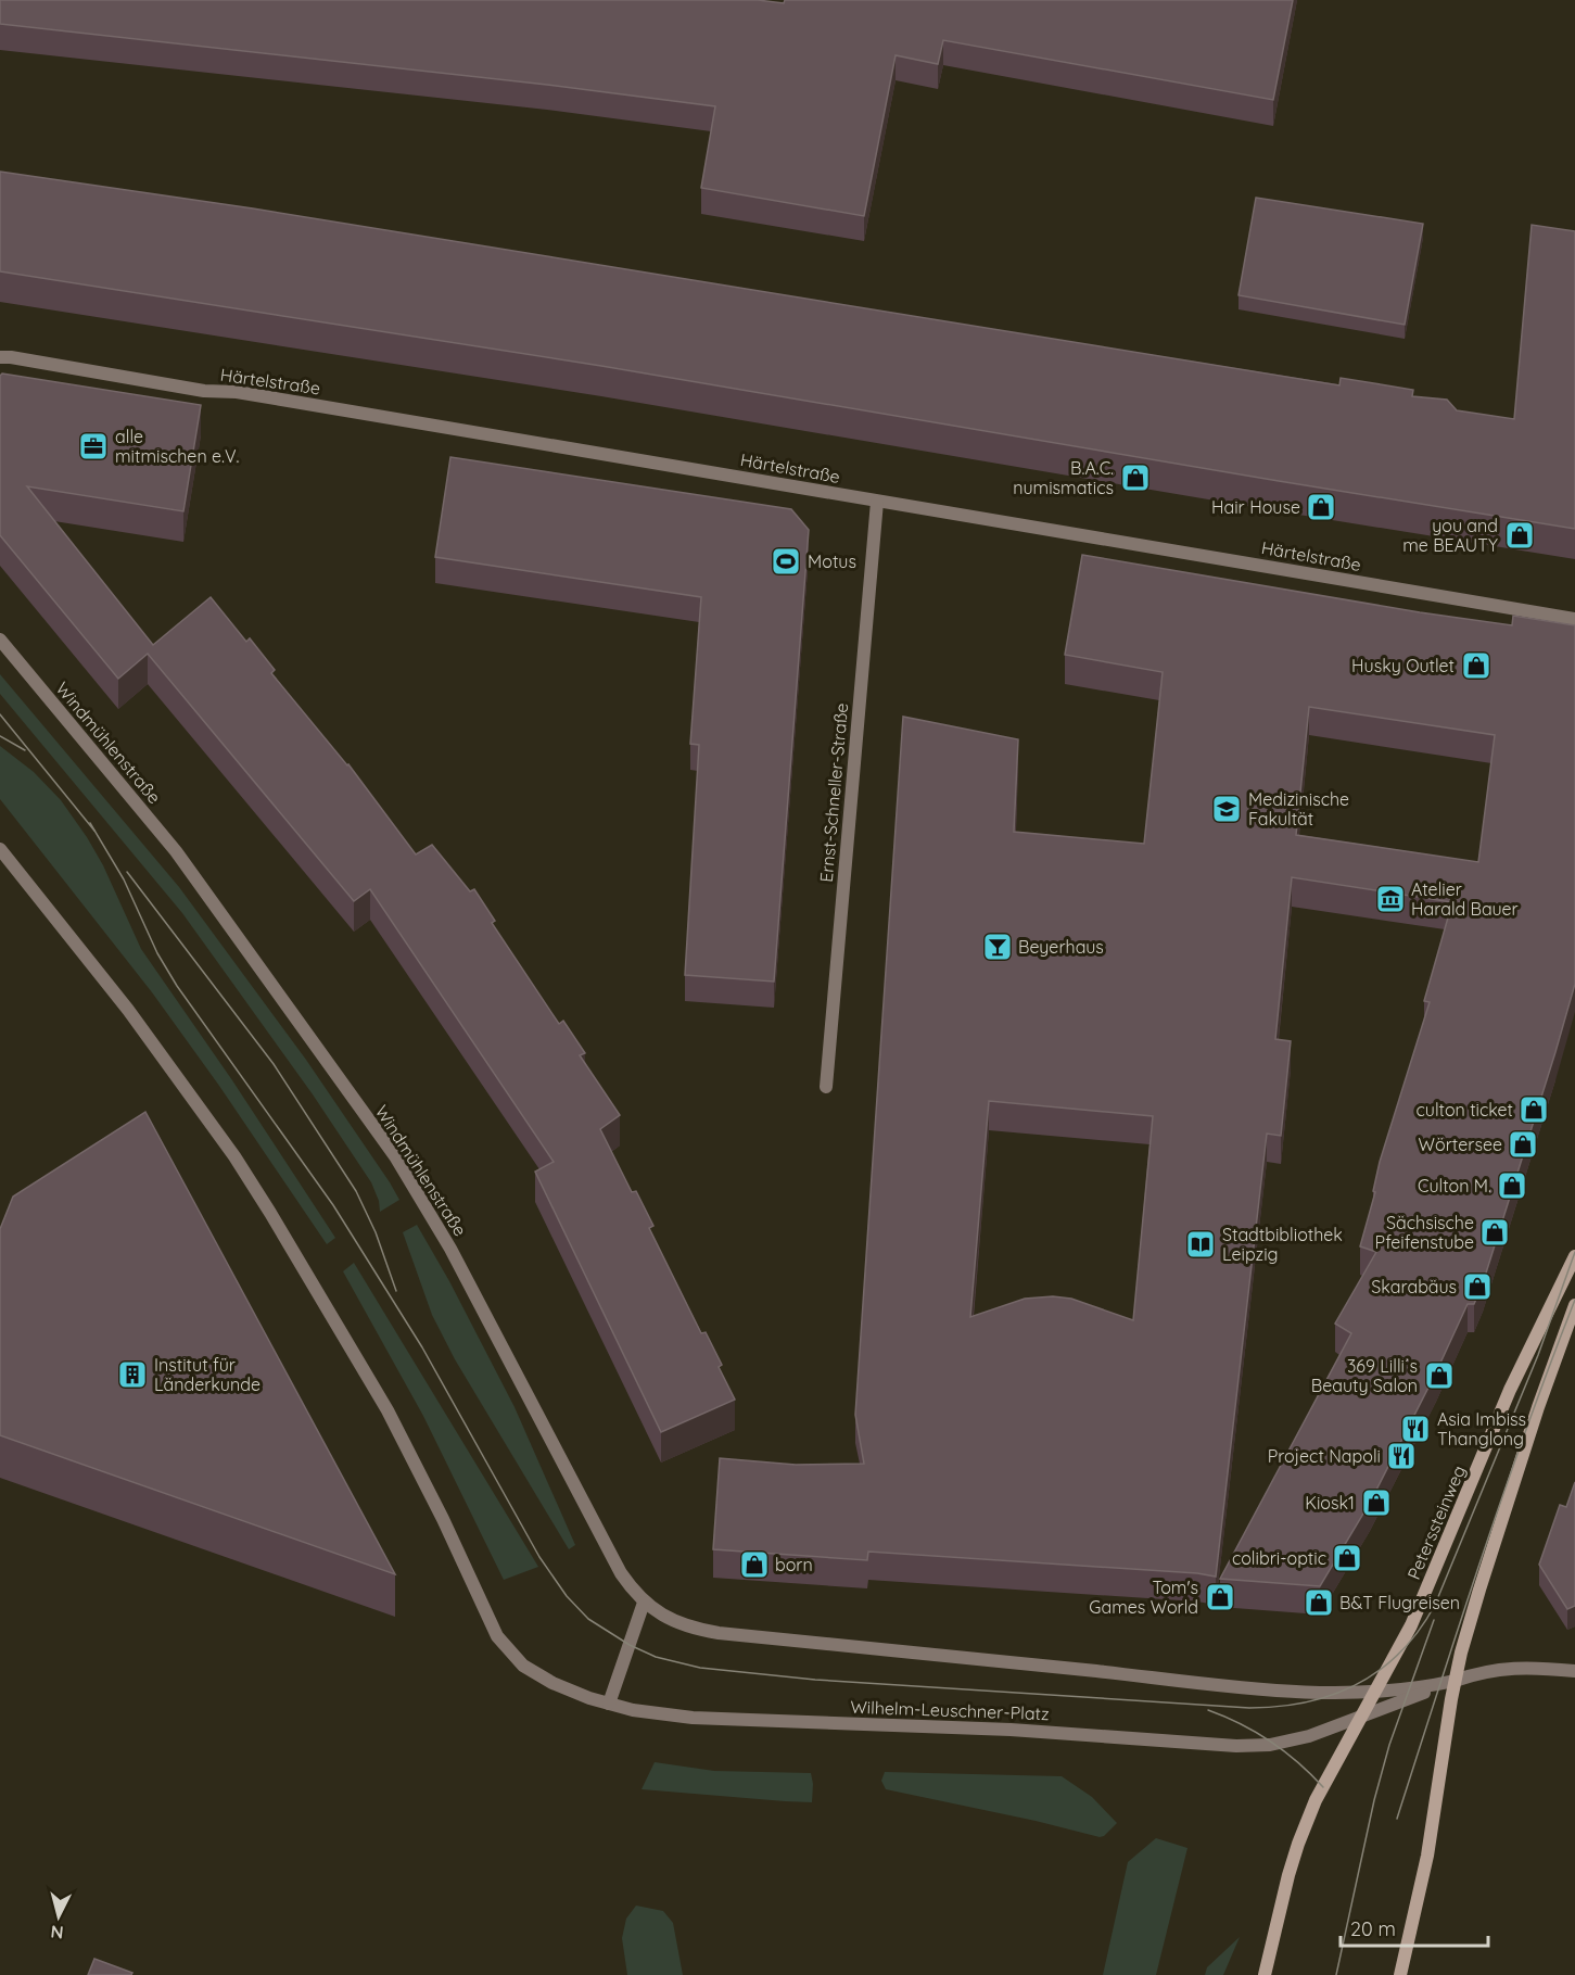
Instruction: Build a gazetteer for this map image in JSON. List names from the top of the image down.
{
  "streets": {
    "main road": ["Peterssteinweg"],
    "street": [
      "Härtelstraße",
      "Windmühlenstraße",
      "Ernst-Schneller-Straße",
      "Wilhelm-Leuschner-Platz"
    ]
  },
  "crossings": [
    ["Härtelstraße", "Ernst-Schneller-Straße"],
    ["Windmühlenstraße", "Peterssteinweg"]
  ],
  "places": {
    "office": ["alle mitmischen e.V."],
    "shop": [
      "B.A.C. numismatics",
      "Hair House",
      "you and me BEAUTY",
      "Husky Outlet",
      "culton ticket",
      "Wörtersee",
      "Culton M.",
      "Sächsische Pfeifenstube",
      "Skarabäus",
      "369 Lilli´s Beauty Salon",
      "Kiosk1",
      "colibri-optic",
      "born",
      "Tom's Games World",
      "B&T Flugreisen"
    ],
    "sports": ["Motus"],
    "school or university": ["Medizinische Fakultät"],
    "museum": ["Atelier Harald Bauer"],
    "bar": ["Beyerhaus"],
    "library": ["Stadtbibliothek Leipzig"],
    "building": ["Institut für Länderkunde"],
    "restaurant": ["Asia Imbiss Thanglong", "Project Napoli"]
  },
  "scale_bar": "20 m",
  "north": "bottom"
}
